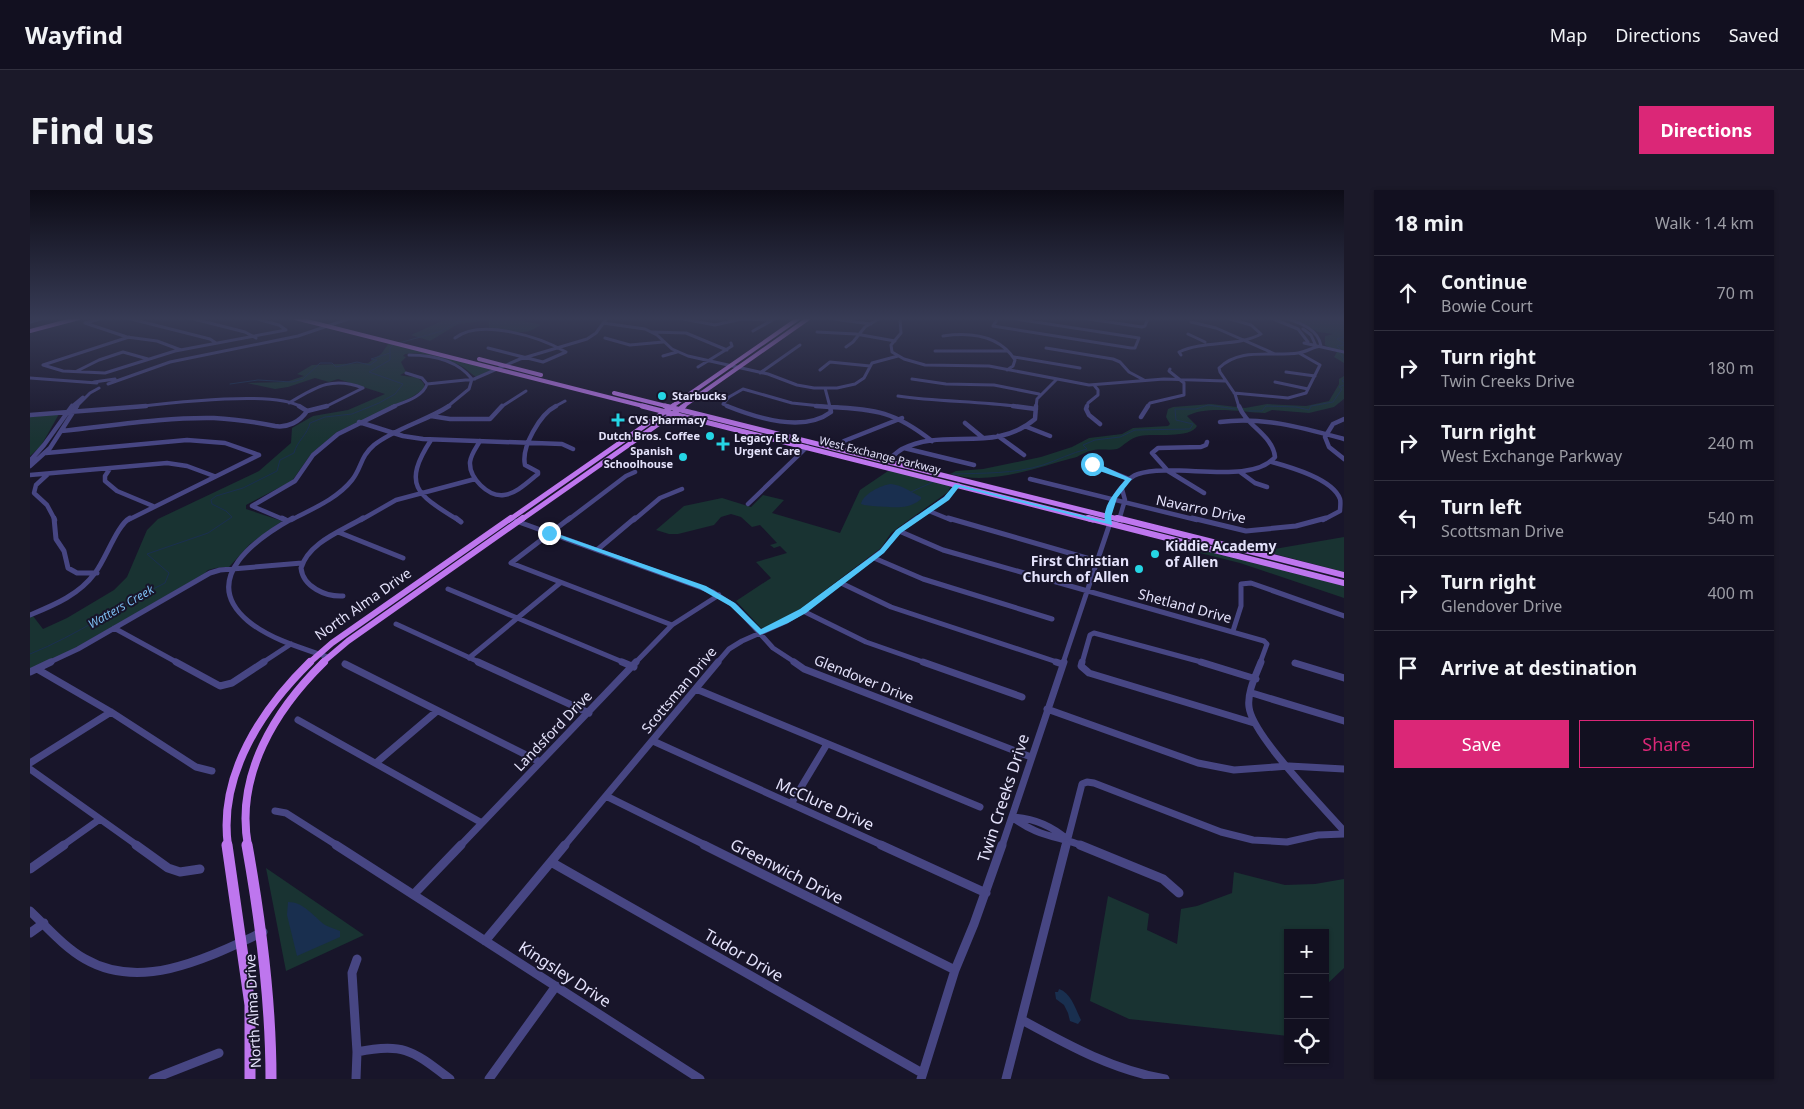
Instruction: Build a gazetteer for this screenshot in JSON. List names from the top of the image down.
{
  "streets": {
    "main road": ["West Exchange Parkway", "North Alma Drive"],
    "street": [
      "Navarro Drive",
      "Shetland Drive",
      "Glendover Drive",
      "Scottsman Drive",
      "Landsford Drive",
      "Twin Creeks Drive",
      "McClure Drive",
      "Greenwich Drive",
      "Tudor Drive",
      "Kingsley Drive"
    ]
  },
  "crossings": [
    ["West Exchange Parkway", "North Alma Drive"],
    ["West Exchange Parkway", "Scottsman Drive"],
    ["West Exchange Parkway", "Twin Creeks Drive"],
    ["Navarro Drive", "Twin Creeks Drive"],
    ["North Alma Drive", "Glendover Drive"],
    ["Shetland Drive", "Scottsman Drive"],
    ["Shetland Drive", "Twin Creeks Drive"],
    ["Glendover Drive", "Scottsman Drive"],
    ["Glendover Drive", "Landsford Drive"],
    ["Glendover Drive", "Twin Creeks Drive"],
    ["Scottsman Drive", "McClure Drive"],
    ["Scottsman Drive", "Greenwich Drive"],
    ["Scottsman Drive", "Tudor Drive"],
    ["Scottsman Drive", "Kingsley Drive"],
    ["Landsford Drive", "Kingsley Drive"],
    ["Twin Creeks Drive", "McClure Drive"],
    ["Twin Creeks Drive", "Greenwich Drive"],
    ["Twin Creeks Drive", "Tudor Drive"]
  ],
  "water": ["Watters Creek"],
  "places": {
    "other": [
      "Starbucks",
      "Dutch Bros. Coffee",
      "Spanish Schoolhouse",
      "Kiddie Academy of Allen",
      "First Christian Church of Allen"
    ],
    "health": ["CVS Pharmacy", "Legacy ER & Urgent Care"]
  },
  "page": {
    "header": "Wayfind",
    "nav": ["Map", "Directions", "Saved"],
    "buttons": [
      "Directions",
      ["Save", "Share"]
    ],
    "title": "Find us",
    "heading": ["18 min", "Walk · 1.4 km"],
    "list": [
      ["Continue", "Bowie Court", "70 m"],
      ["Turn right", "Twin Creeks Drive", "180 m"],
      ["Turn right", "West Exchange Parkway", "240 m"],
      ["Turn left", "Scottsman Drive", "540 m"],
      ["Turn right", "Glendover Drive", "400 m"],
      "Arrive at destination"
    ],
    "map_buttons": ["+", "−"]
  }
}
